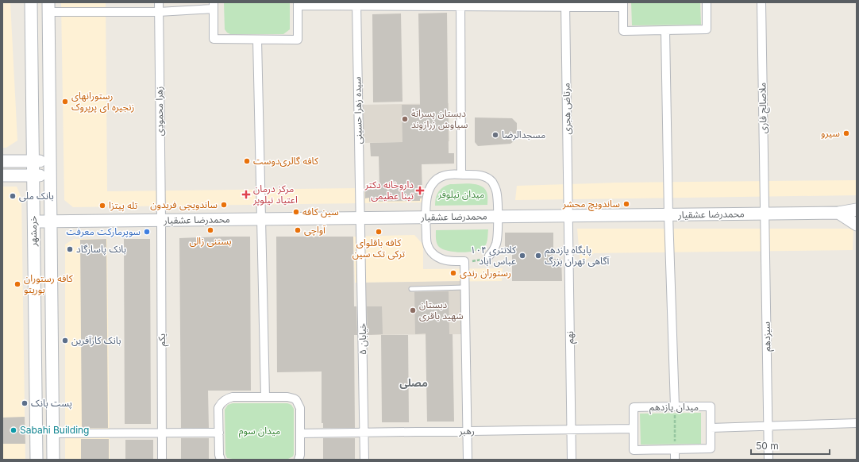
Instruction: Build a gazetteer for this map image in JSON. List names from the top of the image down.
{
  "streets": {
    "main road": ["محمدرضا عشقیار", "خرمشهر"],
    "street": [
      "ملاصالح قاری",
      "مرتاض هجری",
      "سیده زهرا حسینی",
      "زهرا محمودی",
      "سیزدهم",
      "نهم",
      "خیابان ۵",
      "یکم",
      "میدان یازدهم",
      "رهبر"
    ]
  },
  "crossings": [
    ["ملاصالح قاری", "محمدرضا عشقیار"],
    ["ملاصالح قاری", "سیزدهم"],
    ["مرتاض هجری", "محمدرضا عشقیار"],
    ["مرتاض هجری", "نهم"],
    ["سیده زهرا حسینی", "محمدرضا عشقیار"],
    ["سیده زهرا حسینی", "خیابان ۵"],
    ["زهرا محمودی", "محمدرضا عشقیار"],
    ["زهرا محمودی", "یکم"],
    ["محمدرضا عشقیار", "خرمشهر"],
    ["محمدرضا عشقیار", "سیزدهم"],
    ["محمدرضا عشقیار", "نهم"],
    ["محمدرضا عشقیار", "خیابان ۵"],
    ["محمدرضا عشقیار", "یکم"],
    ["نهم", "رهبر"],
    ["خیابان ۵", "رهبر"],
    ["میدان یازدهم", "رهبر"]
  ],
  "districts": ["مصلی"],
  "parks": ["میدان نیلوفر", "میدان سوم"],
  "places": {
    "other": [
      "رستورانهای زنجیره ای پرپروک",
      "دبستان پسرانهٔ سیاوش زرازوند",
      "سیرو",
      "مسجدالرضا",
      "کافه گالری‌دوست",
      "بانک ملی",
      "ساندویچ محشر",
      "ساندویچی فریدون",
      "تله پیتزا",
      "سین کافه",
      "بستنی زالی",
      "آواچی",
      "سوپرمارکت معرفت",
      "کافه باقلوای ترکی تک سین",
      "بانک پاسارگاد",
      "کلانتری ۱۰۴ عباس آباد",
      "پایگاه یازدهم آگاهی تهران بزرگ",
      "رستوران رندی",
      "کافه رستوران بوریتو",
      "دبستان شهید باقری",
      "بانک کارآفرین",
      "پست بانک",
      "Sabahi Building"
    ],
    "health": ["داروخانه دکتر تینا عظیمی", "مرکز درمان اعتیاد نیلوپر"]
  },
  "scale_bar": "50 m"
}
